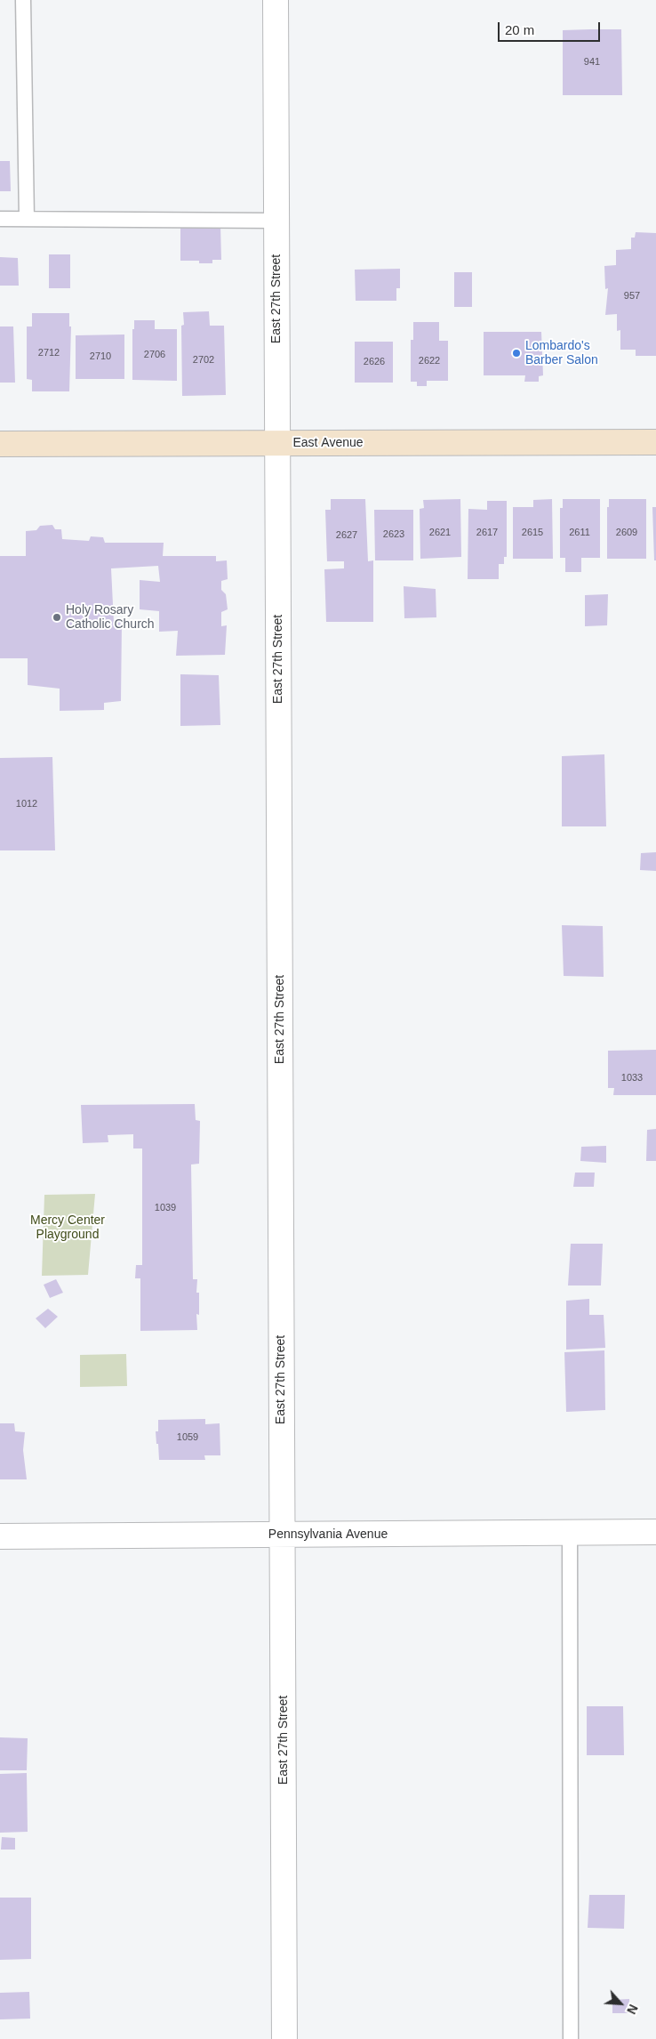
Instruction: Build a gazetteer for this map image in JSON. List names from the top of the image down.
{
  "streets": {
    "street": ["East 27th Street", "East Avenue", "Pennsylvania Avenue"]
  },
  "crossings": [
    ["East 27th Street", "East Avenue"],
    ["East 27th Street", "Pennsylvania Avenue"]
  ],
  "parks": ["Mercy Center Playground"],
  "places": ["Lombardo's Barber Salon", "Holy Rosary Catholic Church"],
  "house_numbers": [
    "941",
    "957",
    "2712",
    "2706",
    "2710",
    "2702",
    "2622",
    "2626",
    "2621",
    "2617",
    "2615",
    "2611",
    "2609",
    "2623",
    "2627",
    "1012",
    "1033",
    "1039",
    "1059"
  ],
  "scale_bar": "20 m",
  "north": "bottom right"
}
